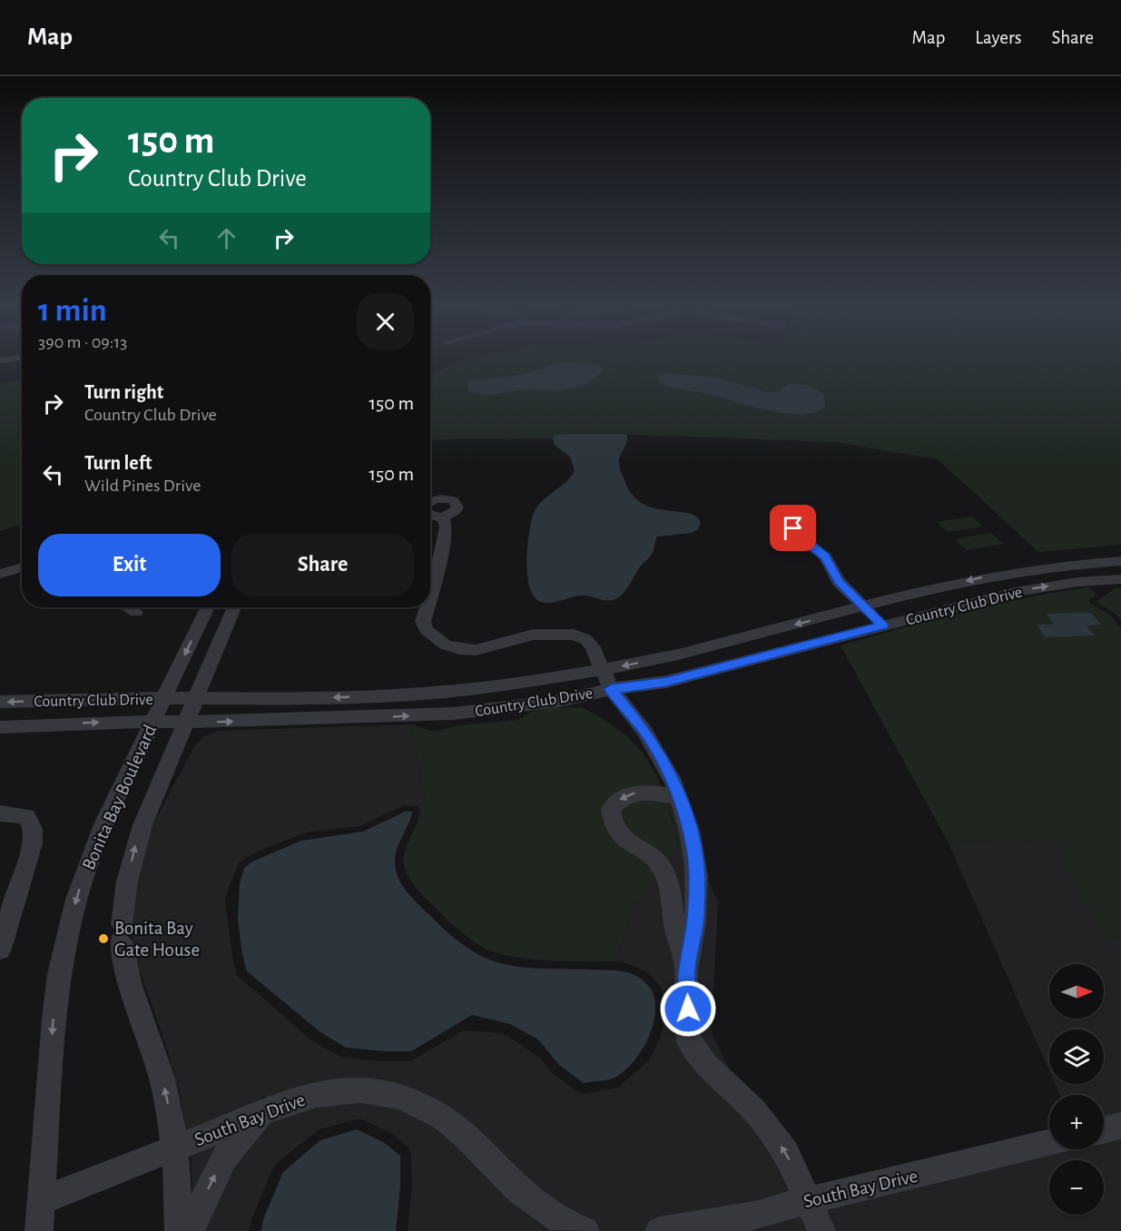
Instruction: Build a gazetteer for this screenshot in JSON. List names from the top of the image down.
{
  "streets": {
    "street": ["Country Club Drive", "Bonita Bay Boulevard", "South Bay Drive"]
  },
  "crossings": [
    ["Country Club Drive", "Bonita Bay Boulevard"],
    ["Bonita Bay Boulevard", "South Bay Drive"]
  ],
  "places": ["Bonita Bay Gate House"],
  "north": "right",
  "page": {
    "header": "Map",
    "nav": ["Map", "Layers", "Share"],
    "turn": ["150 m", "Country Club Drive"],
    "heading": ["1 min", "390 m · 09:13"],
    "list": [
      {
        "name": "Turn right",
        "note": "Country Club Drive",
        "value": "150 m"
      },
      {
        "name": "Turn left",
        "note": "Wild Pines Drive",
        "value": "150 m"
      }
    ],
    "buttons": ["Exit", "Share"],
    "map_buttons": ["+", "−"]
  }
}
